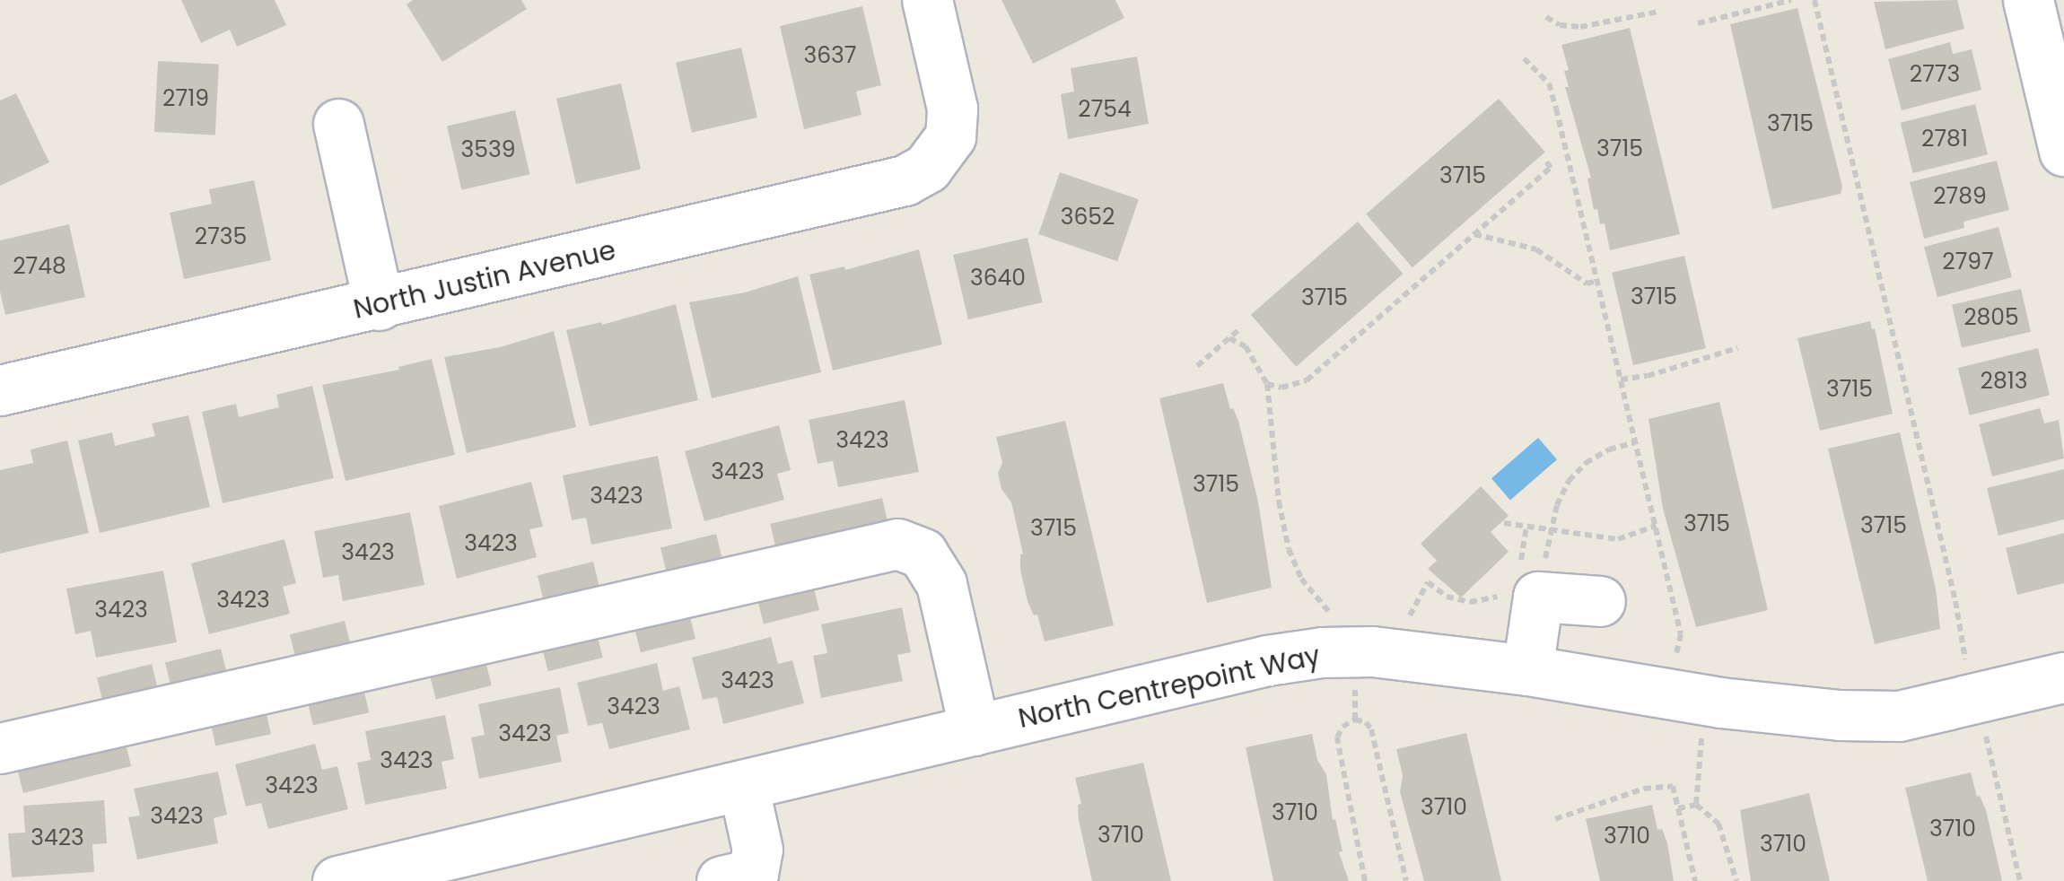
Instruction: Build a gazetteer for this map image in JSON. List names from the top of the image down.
{
  "streets": {
    "street": ["North Justin Avenue", "North Centrepoint Way"]
  },
  "house_numbers": [
    "3637",
    "2773",
    "2719",
    "2754",
    "3715",
    "2781",
    "3715",
    "3539",
    "3715",
    "2789",
    "3652",
    "2735",
    "2797",
    "2748",
    "3640",
    "3715",
    "3715",
    "2805",
    "2813",
    "3715",
    "3423",
    "3423",
    "3715",
    "3423",
    "3715",
    "3715",
    "3715",
    "3423",
    "3423",
    "3423",
    "3423",
    "3423",
    "3423",
    "3423",
    "3423",
    "3423",
    "3710",
    "3710",
    "3423",
    "3710",
    "3710",
    "3710",
    "3423",
    "3710"
  ]
}
